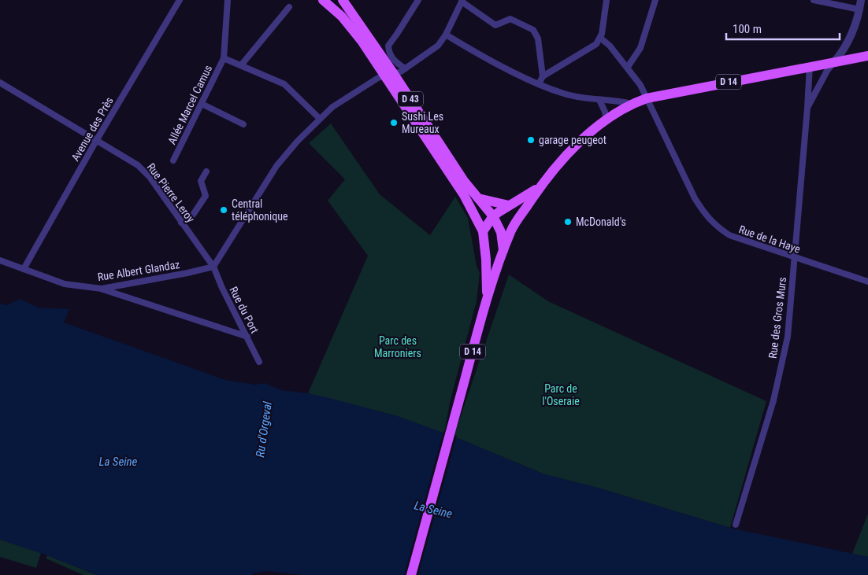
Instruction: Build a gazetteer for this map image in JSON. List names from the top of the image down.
{
  "streets": {
    "main road": ["D 14", "D 43"],
    "street": [
      "Allée Marcel Camus",
      "Avenue des Près",
      "Rue Pierre Leroy",
      "Rue de la Haye",
      "Rue Albert Glandaz",
      "Rue du Port",
      "Rue des Gros Murs"
    ]
  },
  "crossings": [
    ["D 14", "D 43"],
    ["D 14", "Rue de la Haye"],
    ["D 14", "Rue des Gros Murs"],
    ["Avenue des Près", "Rue Pierre Leroy"],
    ["Avenue des Près", "Rue Albert Glandaz"],
    ["Rue Pierre Leroy", "Rue Albert Glandaz"],
    ["Rue Pierre Leroy", "Rue du Port"],
    ["Rue de la Haye", "Rue des Gros Murs"],
    ["Rue Albert Glandaz", "Rue du Port"]
  ],
  "water": ["Ru d'Orgeval", "La Seine"],
  "parks": ["Parc des Marroniers", "Parc de l'Oseraie"],
  "places": [
    "Sushi Les Mureaux",
    "garage peugeot",
    "Central téléphonique",
    "McDonald's"
  ],
  "scale_bar": "100 m"
}
